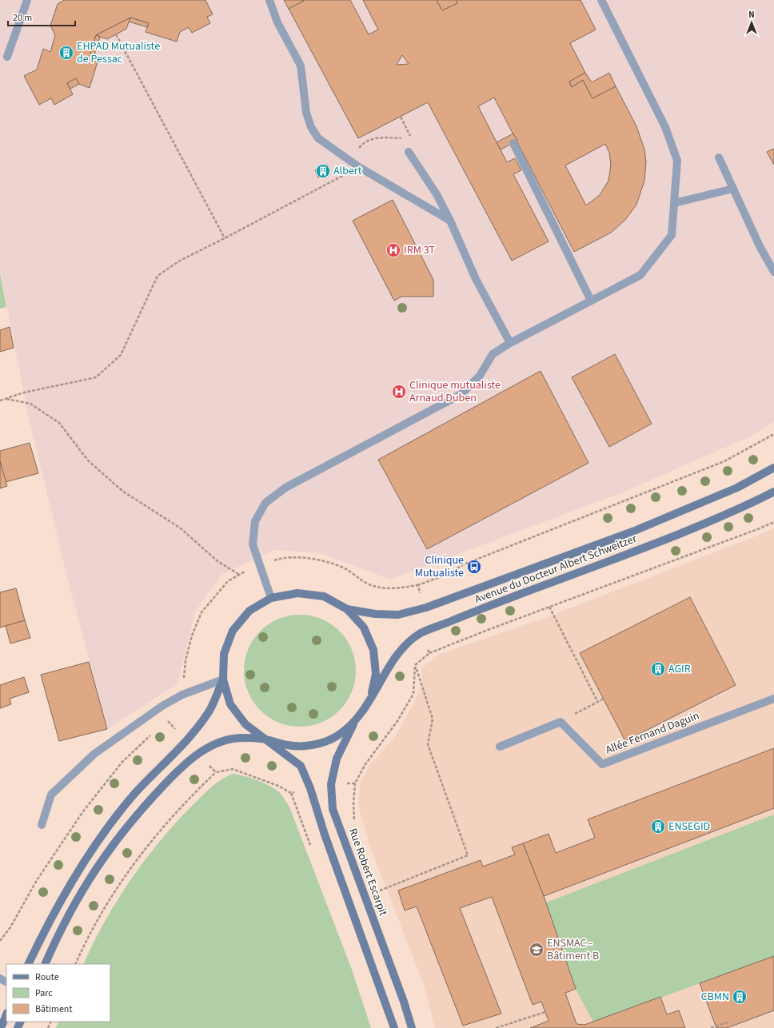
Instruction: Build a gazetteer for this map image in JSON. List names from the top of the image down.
{
  "streets": {
    "main road": ["Avenue du Docteur Albert Schweitzer", "Rue Robert Escarpit"],
    "street": ["Allée Fernand Daguin"]
  },
  "crossings": [
    ["Avenue du Docteur Albert Schweitzer", "Rue Robert Escarpit"]
  ],
  "places": {
    "building": [
      "EHPAD Mutualiste de Pessac",
      "Albert",
      "AGIR",
      "ENSEGID",
      "CBMN"
    ],
    "hospital": ["IRM 3T", "Clinique mutualiste Arnaud Duben"],
    "bus stop": ["Clinique Mutualiste"],
    "school or university": ["ENSMAC - Bâtiment B"]
  },
  "legend": ["Route", "Parc", "Bâtiment"],
  "scale_bar": "20 m",
  "north": "top"
}
